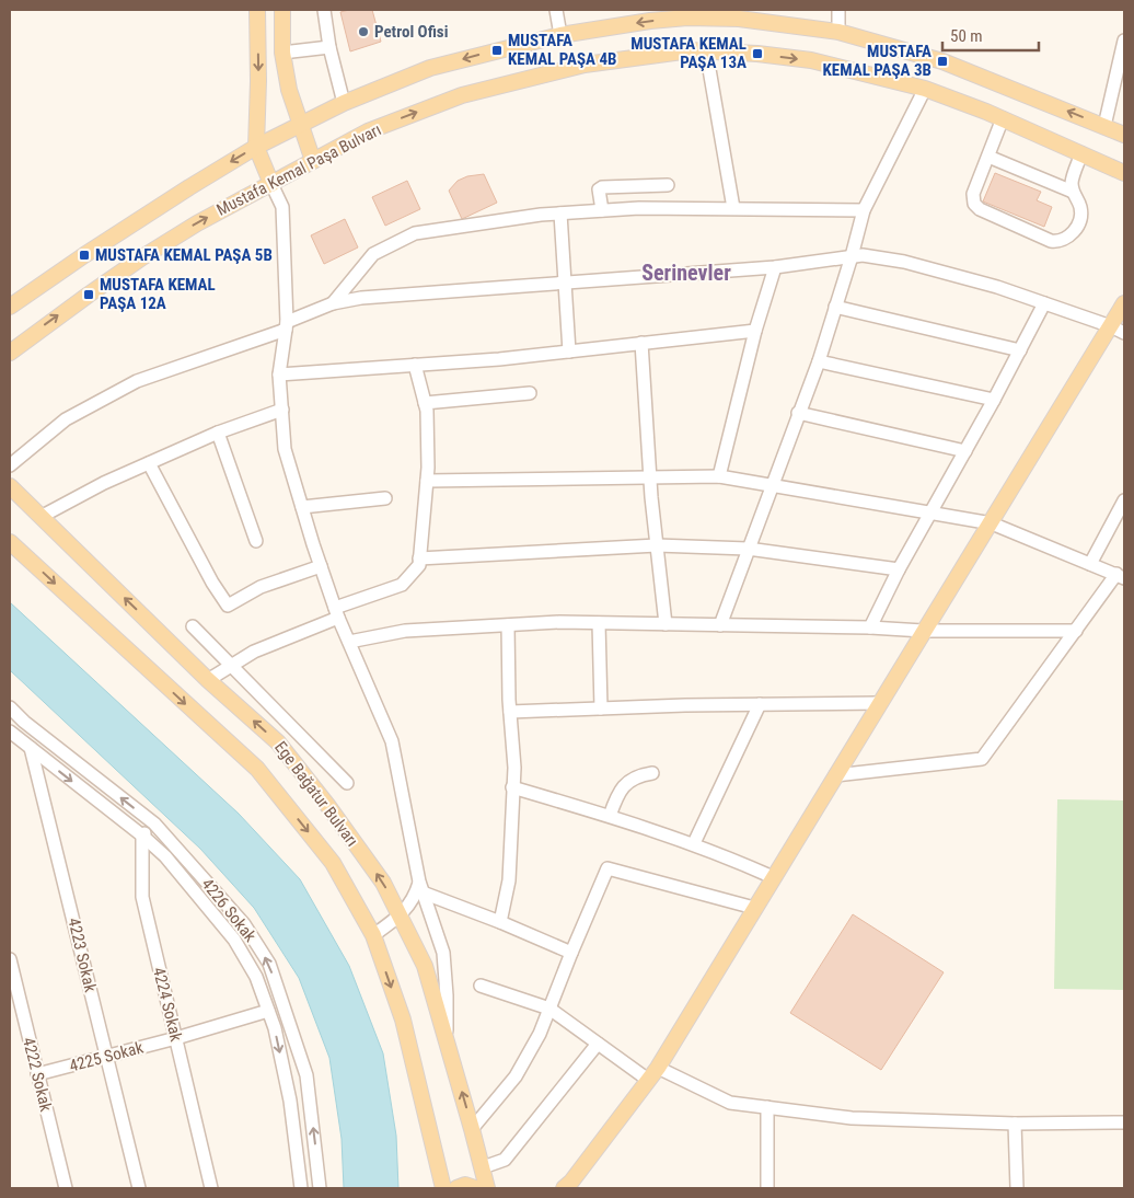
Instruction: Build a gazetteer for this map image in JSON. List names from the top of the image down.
{
  "streets": {
    "main road": ["Mustafa Kemal Paşa Bulvarı", "Ege Bağatur Bulvarı"],
    "street": [
      "4226 Sokak",
      "4223 Sokak",
      "4224 Sokak",
      "4225 Sokak",
      "4222 Sokak"
    ]
  },
  "crossings": [
    ["4226 Sokak", "4223 Sokak"],
    ["4223 Sokak", "4225 Sokak"],
    ["4224 Sokak", "4225 Sokak"],
    ["4225 Sokak", "4222 Sokak"]
  ],
  "districts": ["Serinevler"],
  "places": {
    "other": ["Petrol Ofisi"],
    "transit": [
      "MUSTAFA KEMAL PAŞA 4B",
      "MUSTAFA KEMAL PAŞA 13A",
      "MUSTAFA KEMAL PAŞA 3B",
      "MUSTAFA KEMAL PAŞA 5B",
      "MUSTAFA KEMAL PAŞA 12A"
    ]
  },
  "scale_bar": "50 m"
}
